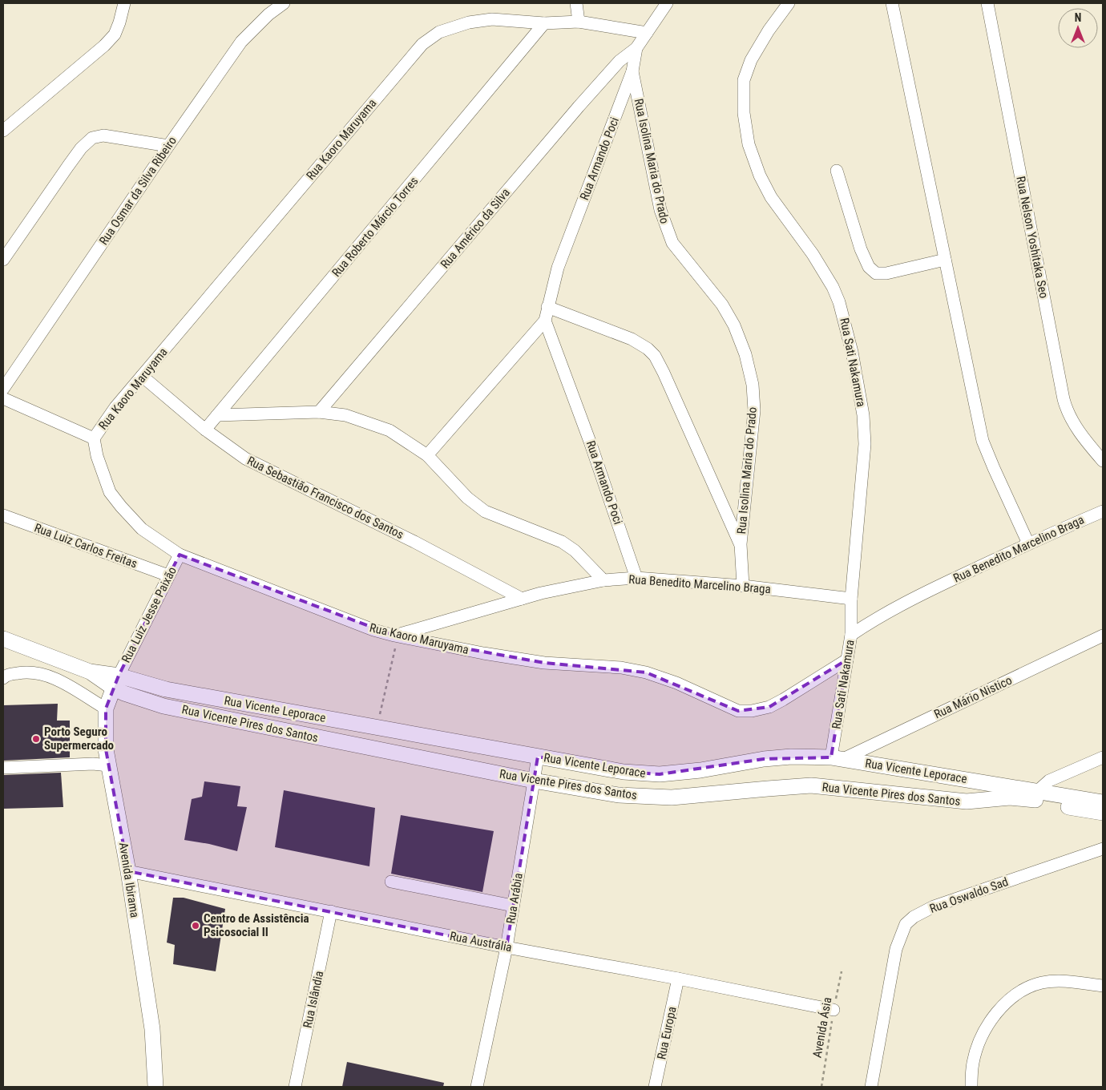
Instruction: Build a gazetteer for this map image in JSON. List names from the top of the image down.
{
  "streets": {
    "main road": ["Rua Vicente Leporace", "Rua Vicente Pires dos Santos", "Avenida Ibirama"],
    "street": [
      "Rua Kaoro Maruyama",
      "Rua Armando Poci",
      "Rua Isolina Maria do Prado",
      "Rua Osmar da Silva Ribeiro",
      "Rua Roberto Márcio Torres",
      "Rua Américo da Silva",
      "Rua Nelson Yoshitaka Seo",
      "Rua Sati Nakamura",
      "Rua Sebastião Francisco dos Santos",
      "Rua Luiz Carlos Freitas",
      "Rua Benedito Marcelino Braga",
      "Rua Luiz Jesse Paixão",
      "Rua Mário Nistico",
      "Rua Oswaldo Sad",
      "Rua Arábia",
      "Rua Austrália",
      "Rua Islândia",
      "Rua Europa"
    ],
    "path": ["Avenida Ásia"]
  },
  "crossings": [
    ["Rua Kaoro Maruyama", "Rua Armando Poci"],
    ["Rua Kaoro Maruyama", "Rua Roberto Márcio Torres"],
    ["Rua Kaoro Maruyama", "Rua Sati Nakamura"],
    ["Rua Kaoro Maruyama", "Rua Sebastião Francisco dos Santos"],
    ["Rua Kaoro Maruyama", "Rua Benedito Marcelino Braga"],
    ["Rua Kaoro Maruyama", "Rua Luiz Jesse Paixão"],
    ["Rua Armando Poci", "Rua Isolina Maria do Prado"],
    ["Rua Armando Poci", "Rua Américo da Silva"],
    ["Rua Armando Poci", "Rua Benedito Marcelino Braga"],
    ["Rua Isolina Maria do Prado", "Rua Benedito Marcelino Braga"],
    ["Rua Roberto Márcio Torres", "Rua Sebastião Francisco dos Santos"],
    ["Rua Sati Nakamura", "Rua Benedito Marcelino Braga"],
    ["Rua Sati Nakamura", "Rua Mário Nistico"],
    ["Rua Sati Nakamura", "Rua Vicente Leporace"],
    ["Rua Sebastião Francisco dos Santos", "Rua Benedito Marcelino Braga"],
    ["Rua Luiz Carlos Freitas", "Rua Luiz Jesse Paixão"],
    ["Rua Luiz Jesse Paixão", "Rua Vicente Leporace"],
    ["Rua Luiz Jesse Paixão", "Rua Vicente Pires dos Santos"],
    ["Rua Luiz Jesse Paixão", "Avenida Ibirama"],
    ["Rua Mário Nistico", "Rua Vicente Leporace"],
    ["Rua Vicente Leporace", "Rua Vicente Pires dos Santos"],
    ["Rua Vicente Leporace", "Avenida Ibirama"],
    ["Rua Vicente Leporace", "Rua Arábia"],
    ["Rua Vicente Pires dos Santos", "Avenida Ibirama"],
    ["Rua Vicente Pires dos Santos", "Rua Arábia"],
    ["Avenida Ibirama", "Rua Austrália"],
    ["Rua Arábia", "Rua Austrália"],
    ["Rua Austrália", "Rua Islândia"],
    ["Rua Austrália", "Avenida Ásia"],
    ["Rua Austrália", "Rua Europa"]
  ],
  "places": ["Porto Seguro Supermercado", "Centro de Assistência Psicosocial II"],
  "north": "top"
}
